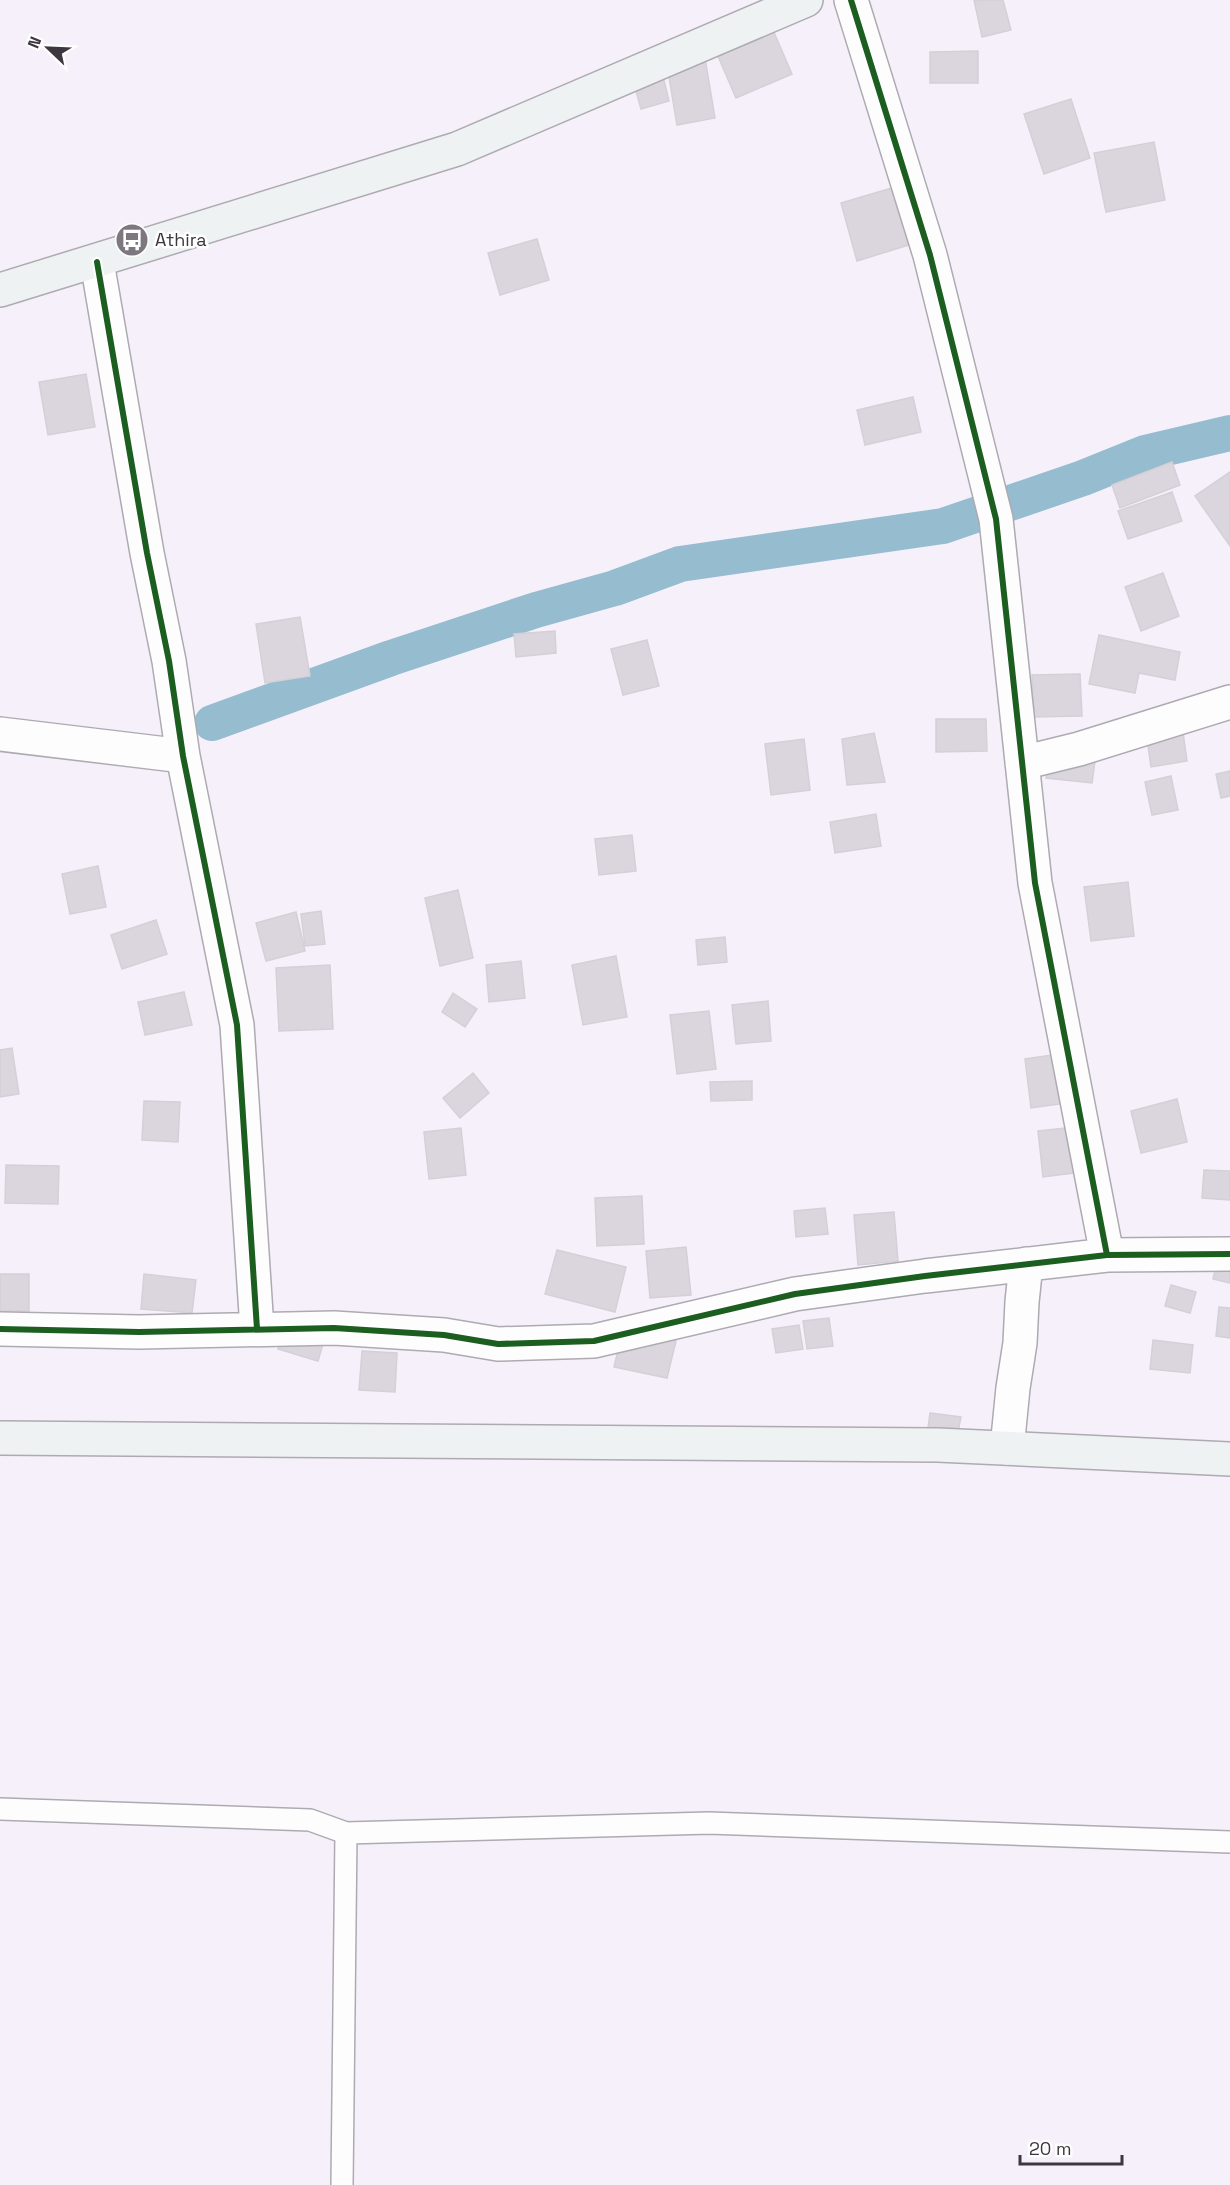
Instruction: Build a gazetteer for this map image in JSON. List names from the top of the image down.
{
  "places": {
    "bus stop": ["Athira"]
  },
  "scale_bar": "20 m",
  "north": "top left"
}
